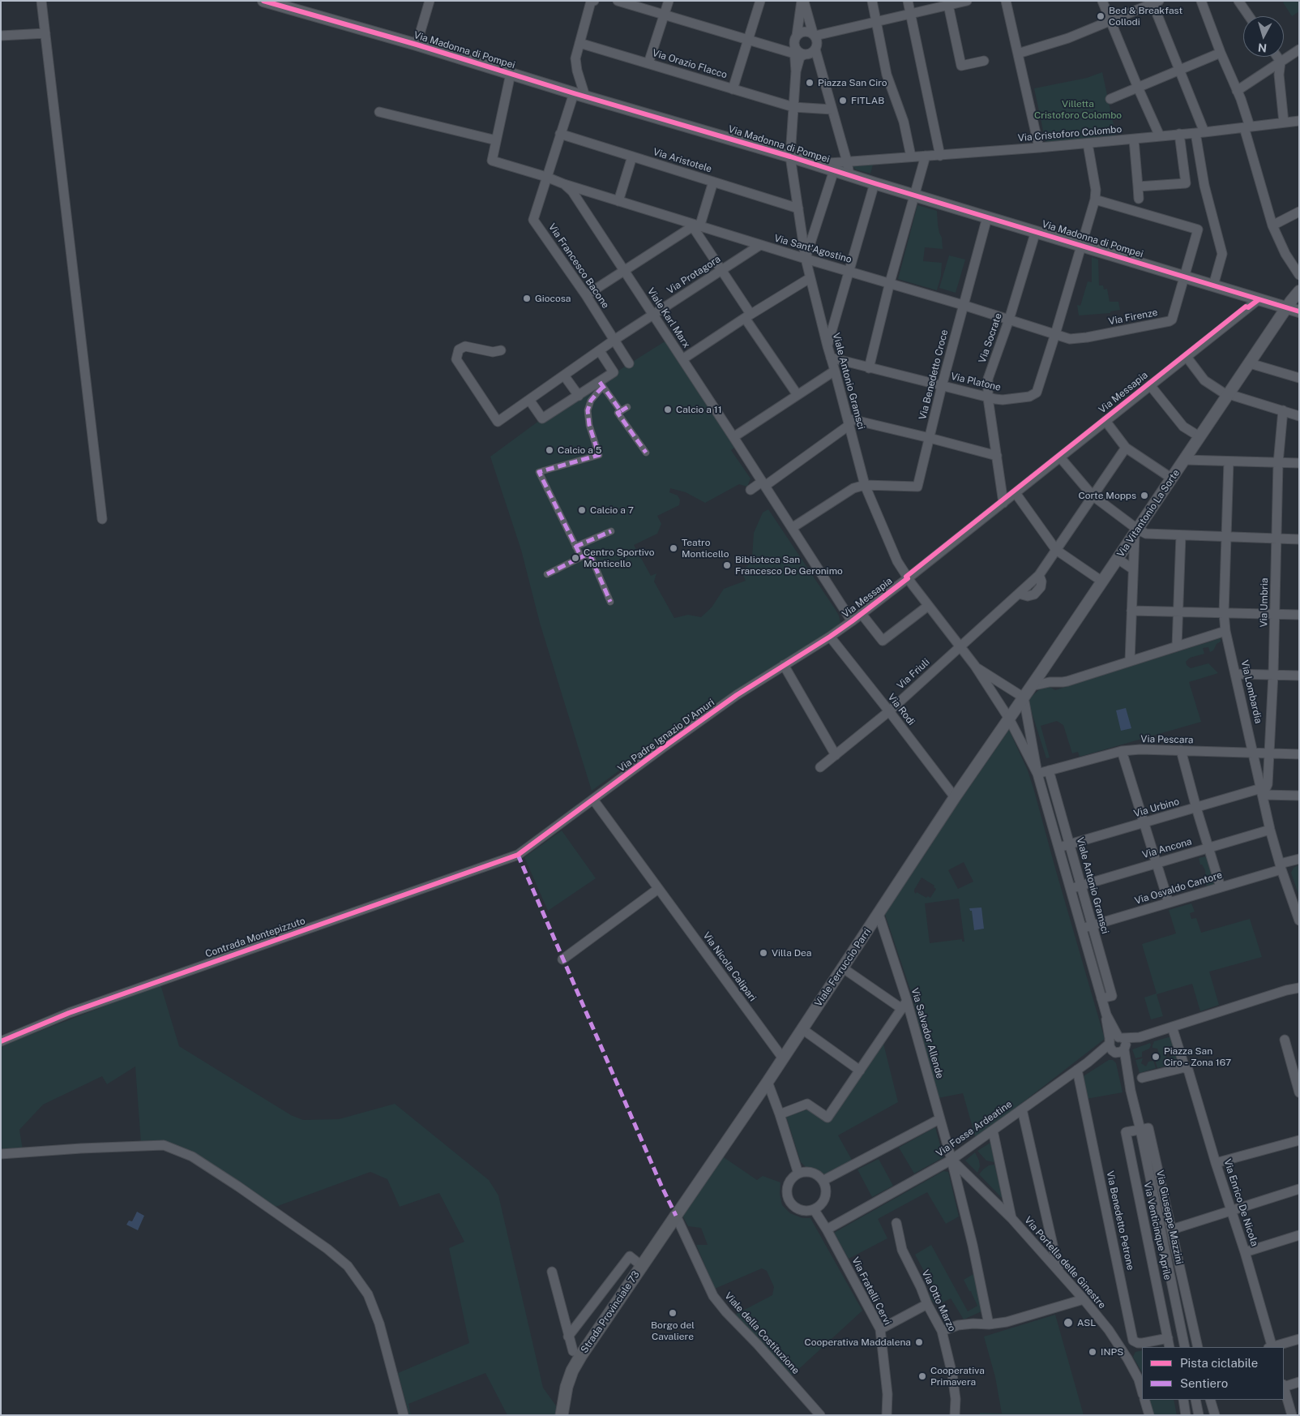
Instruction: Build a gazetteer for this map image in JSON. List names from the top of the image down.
{
  "streets": {
    "main road": ["Strada Provinciale 73"],
    "street": [
      "Via Madonna di Pompei",
      "Via Orazio Flacco",
      "Via Cristoforo Colombo",
      "Via Aristotele",
      "Via Sant'Agostino",
      "Via Francesco Bacone",
      "Via Protagora",
      "Via Firenze",
      "Viale Karl Marx",
      "Via Socrate",
      "Via Benedetto Croce",
      "Viale Antonio Gramsci",
      "Via Platone",
      "Via Messapia",
      "Via Vitantonio La Sorte",
      "Via Umbria",
      "Via Friuli",
      "Via Lombardia",
      "Via Rodi",
      "Via Padre Ignazio D'Amuri",
      "Via Pescara",
      "Via Urbino",
      "Via Ancona",
      "Via Osvaldo Cantore",
      "Contrada Montepizzuto",
      "Via Nicola Calipari",
      "Viale Ferruccio Parri",
      "Via Salvador Allende",
      "Via Fosse Ardeatine",
      "Via Enrico De Nicola",
      "Via Giuseppe Mazzini",
      "Via Benedetto Petrone",
      "Via Venticinque Aprile",
      "Via Portella delle Ginestre",
      "Via Fratelli Cervi",
      "Via Otto Marzo",
      "Viale della Costituzione"
    ]
  },
  "crossings": [
    ["Via Madonna di Pompei", "Via Cristoforo Colombo"],
    ["Via Madonna di Pompei", "Via Firenze"],
    ["Via Madonna di Pompei", "Via Socrate"],
    ["Via Madonna di Pompei", "Via Benedetto Croce"],
    ["Via Madonna di Pompei", "Viale Antonio Gramsci"],
    ["Via Madonna di Pompei", "Via Platone"],
    ["Via Madonna di Pompei", "Via Messapia"],
    ["Via Madonna di Pompei", "Via Vitantonio La Sorte"],
    ["Via Orazio Flacco", "Viale Antonio Gramsci"],
    ["Via Cristoforo Colombo", "Via Platone"],
    ["Via Aristotele", "Viale Antonio Gramsci"],
    ["Via Sant'Agostino", "Via Protagora"],
    ["Via Sant'Agostino", "Via Firenze"],
    ["Via Sant'Agostino", "Viale Karl Marx"],
    ["Via Sant'Agostino", "Via Socrate"],
    ["Via Sant'Agostino", "Via Benedetto Croce"],
    ["Via Sant'Agostino", "Viale Antonio Gramsci"],
    ["Via Sant'Agostino", "Via Platone"],
    ["Via Francesco Bacone", "Via Protagora"],
    ["Via Francesco Bacone", "Viale Karl Marx"],
    ["Via Protagora", "Viale Karl Marx"],
    ["Via Firenze", "Via Platone"],
    ["Viale Karl Marx", "Via Messapia"],
    ["Via Socrate", "Via Platone"],
    ["Via Socrate", "Via Messapia"],
    ["Via Benedetto Croce", "Viale Antonio Gramsci"],
    ["Via Benedetto Croce", "Via Platone"],
    ["Viale Antonio Gramsci", "Via Platone"],
    ["Viale Antonio Gramsci", "Via Messapia"],
    ["Viale Antonio Gramsci", "Via Vitantonio La Sorte"],
    ["Viale Antonio Gramsci", "Via Friuli"],
    ["Viale Antonio Gramsci", "Via Pescara"],
    ["Viale Antonio Gramsci", "Via Urbino"],
    ["Viale Antonio Gramsci", "Via Ancona"],
    ["Viale Antonio Gramsci", "Via Osvaldo Cantore"],
    ["Viale Antonio Gramsci", "Viale Ferruccio Parri"],
    ["Viale Antonio Gramsci", "Via Fosse Ardeatine"],
    ["Viale Antonio Gramsci", "Via Giuseppe Mazzini"],
    ["Via Messapia", "Via Rodi"],
    ["Via Messapia", "Via Padre Ignazio D'Amuri"],
    ["Via Vitantonio La Sorte", "Viale Ferruccio Parri"],
    ["Via Umbria", "Via Lombardia"],
    ["Via Umbria", "Via Pescara"],
    ["Via Umbria", "Via Urbino"],
    ["Via Friuli", "Via Rodi"],
    ["Via Lombardia", "Via Pescara"],
    ["Via Lombardia", "Via Urbino"],
    ["Via Lombardia", "Via Ancona"],
    ["Via Lombardia", "Via Osvaldo Cantore"],
    ["Via Rodi", "Via Padre Ignazio D'Amuri"],
    ["Via Rodi", "Viale Ferruccio Parri"],
    ["Via Padre Ignazio D'Amuri", "Contrada Montepizzuto"],
    ["Via Padre Ignazio D'Amuri", "Via Nicola Calipari"],
    ["Via Nicola Calipari", "Viale Ferruccio Parri"],
    ["Viale Ferruccio Parri", "Via Salvador Allende"],
    ["Viale Ferruccio Parri", "Strada Provinciale 73"],
    ["Viale Ferruccio Parri", "Viale della Costituzione"],
    ["Via Salvador Allende", "Via Fosse Ardeatine"],
    ["Via Salvador Allende", "Via Portella delle Ginestre"],
    ["Via Fosse Ardeatine", "Via Giuseppe Mazzini"],
    ["Via Fosse Ardeatine", "Via Benedetto Petrone"],
    ["Via Fosse Ardeatine", "Via Portella delle Ginestre"],
    ["Via Fosse Ardeatine", "Via Fratelli Cervi"],
    ["Via Giuseppe Mazzini", "Via Venticinque Aprile"],
    ["Via Benedetto Petrone", "Via Venticinque Aprile"],
    ["Strada Provinciale 73", "Viale della Costituzione"]
  ],
  "parks": ["Villetta Cristoforo Colombo"],
  "places": [
    "Bed & Breakfast Collodi",
    "Piazza San Ciro",
    "FITLAB",
    "Giocosa",
    "Calcio a 11",
    "Calcio a 5",
    "Corte Mopps",
    "Calcio a 7",
    "Teatro Monticello",
    "Centro Sportivo Monticello",
    "Biblioteca San Francesco De Geronimo",
    "Villa Dea",
    "Piazza San Ciro - Zona 167",
    "Borgo del Cavaliere",
    "ASL",
    "Cooperativa Maddalena",
    "INPS",
    "Cooperativa Primavera"
  ],
  "legend": ["Pista ciclabile", "Sentiero"],
  "north": "bottom"
}
